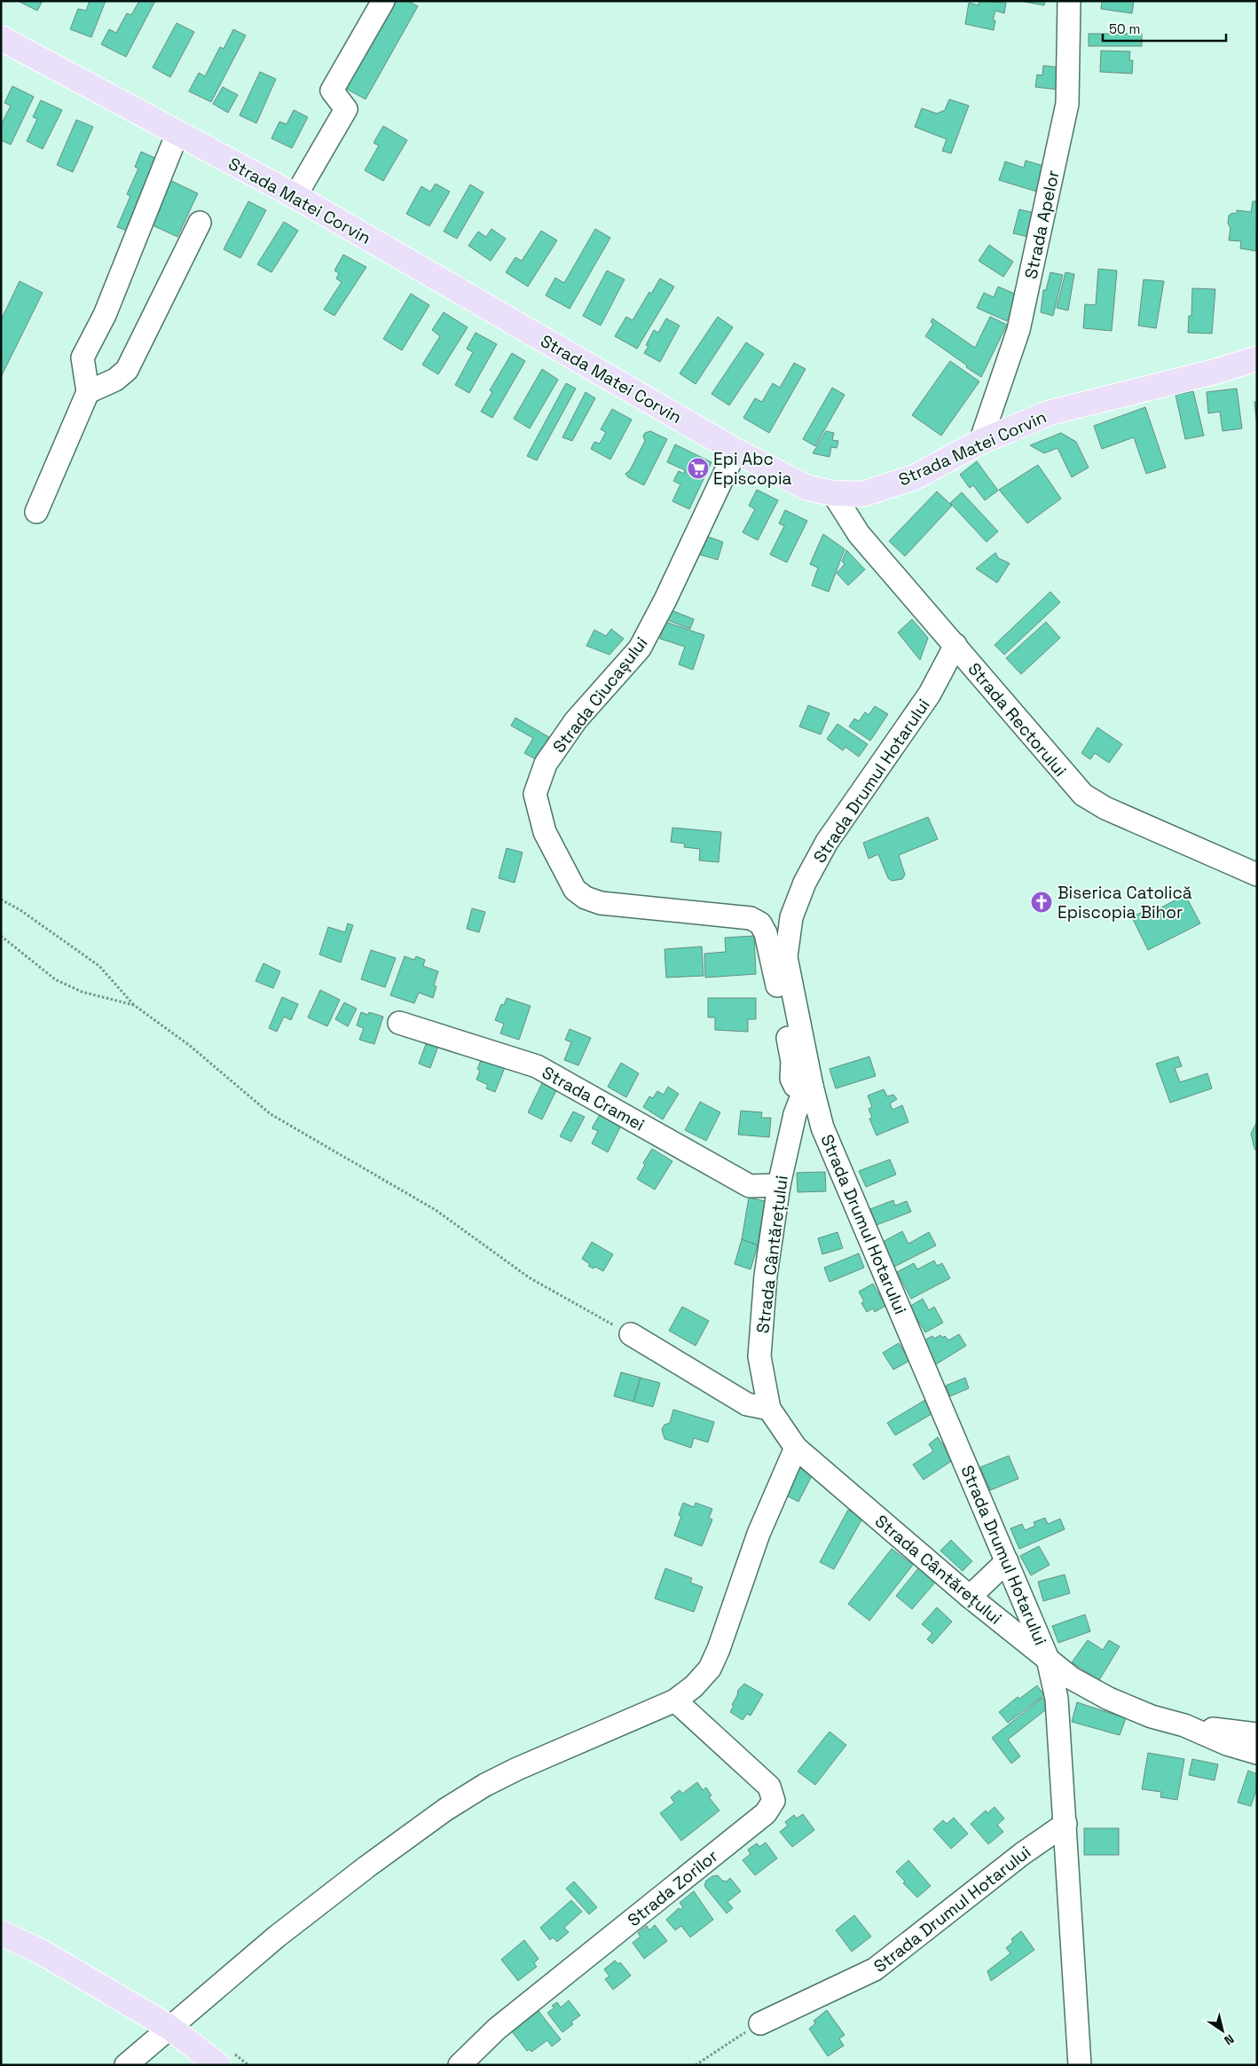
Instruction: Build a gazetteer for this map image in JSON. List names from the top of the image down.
{
  "streets": {
    "main road": ["Strada Matei Corvin"],
    "street": [
      "Strada Apelor",
      "Strada Ciucașului",
      "Strada Rectorului",
      "Strada Drumul Hotarului",
      "Strada Cramei",
      "Strada Cântărețului",
      "Strada Zorilor"
    ]
  },
  "crossings": [
    ["Strada Matei Corvin", "Strada Apelor"],
    ["Strada Matei Corvin", "Strada Ciucașului"],
    ["Strada Matei Corvin", "Strada Rectorului"],
    ["Strada Ciucașului", "Strada Drumul Hotarului"],
    ["Strada Ciucașului", "Strada Cântărețului"],
    ["Strada Rectorului", "Strada Drumul Hotarului"],
    ["Strada Drumul Hotarului", "Strada Cântărețului"],
    ["Strada Cramei", "Strada Cântărețului"]
  ],
  "places": {
    "supermarket": ["Epi Abc Episcopia"],
    "church": ["Biserica Catolică Episcopia Bihor"]
  },
  "scale_bar": "50 m",
  "north": "bottom right"
}
